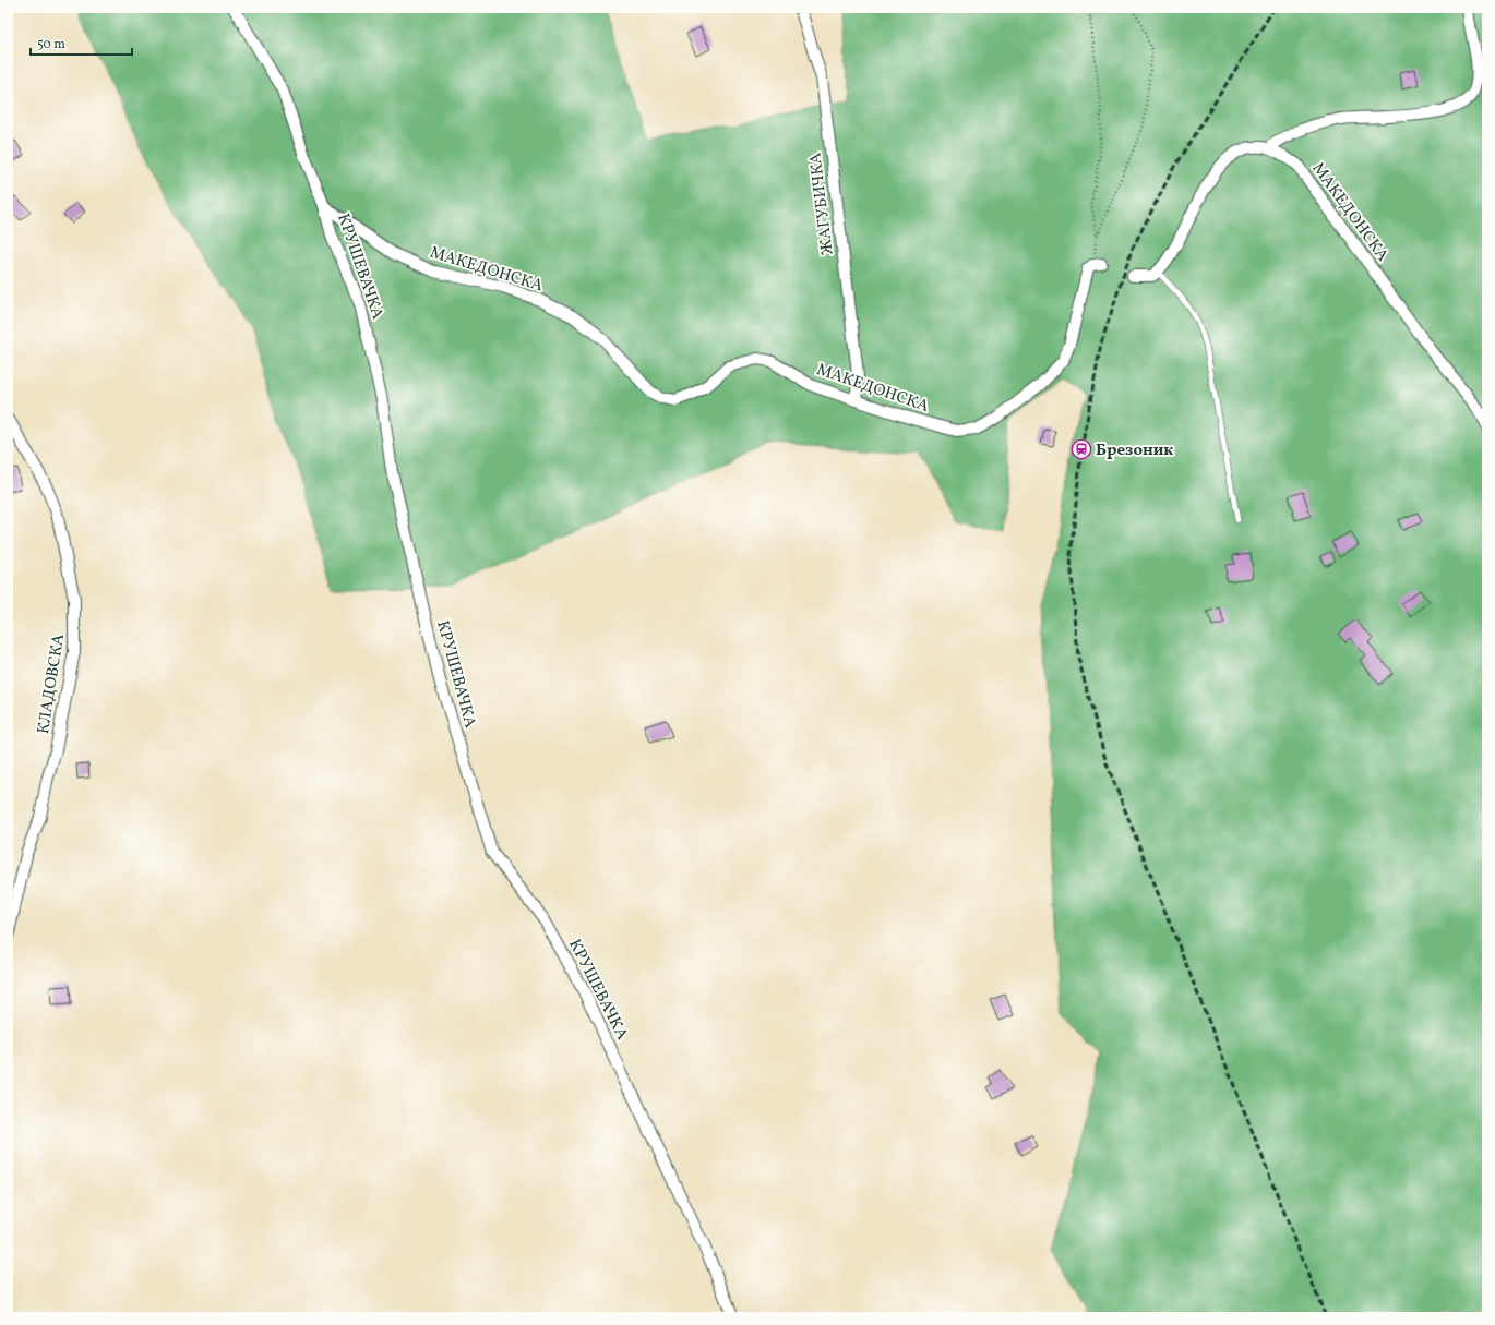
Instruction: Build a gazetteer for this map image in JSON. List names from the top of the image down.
{
  "streets": {
    "street": [
      "ЖАГУБИЧКА",
      "МАКЕДОНСКА",
      "КРУШЕВАЧКА",
      "КЛАДОВСКА"
    ]
  },
  "crossings": [
    ["ЖАГУБИЧКА", "МАКЕДОНСКА"],
    ["МАКЕДОНСКА", "КРУШЕВАЧКА"]
  ],
  "places": {
    "station": ["Брезоник"]
  },
  "scale_bar": "50 m"
}
